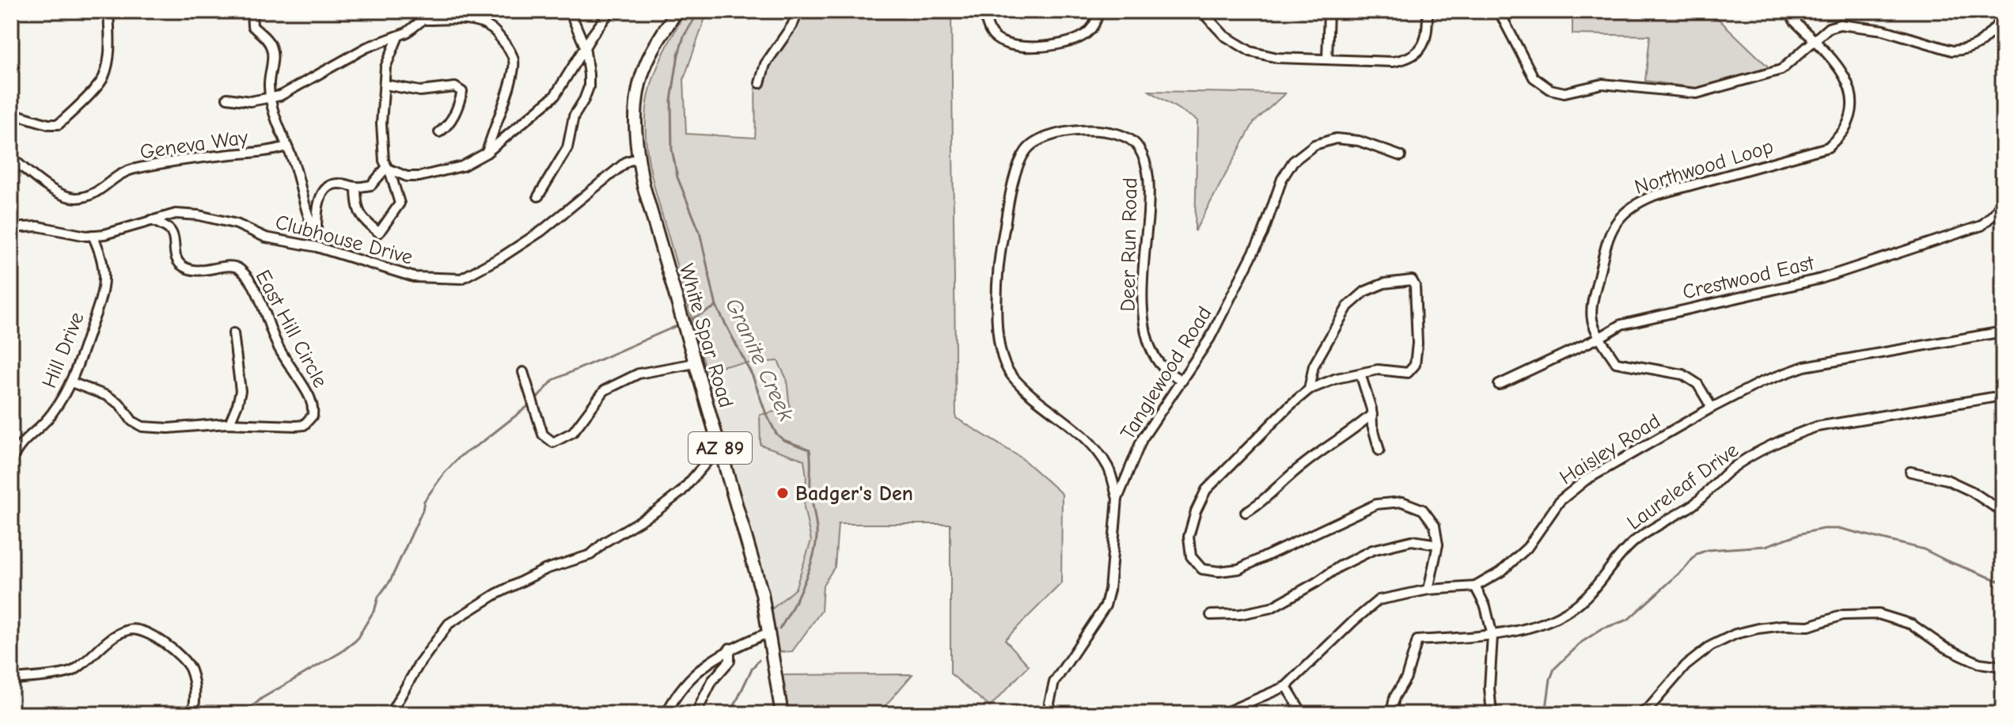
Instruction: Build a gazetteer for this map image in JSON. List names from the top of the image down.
{
  "streets": {
    "main road": ["White Spar Road", "AZ 89"],
    "street": [
      "Geneva Way",
      "Northwood Loop",
      "Clubhouse Drive",
      "Deer Run Road",
      "Crestwood East",
      "East Hill Circle",
      "Hill Drive",
      "Tanglewood Road",
      "Haisley Road",
      "Laureleaf Drive"
    ]
  },
  "crossings": [
    ["Northwood Loop", "Crestwood East"],
    ["Northwood Loop", "Haisley Road"],
    ["Clubhouse Drive", "East Hill Circle"],
    ["Clubhouse Drive", "White Spar Road"],
    ["Clubhouse Drive", "Hill Drive"],
    ["Deer Run Road", "Tanglewood Road"],
    ["East Hill Circle", "Hill Drive"]
  ],
  "water": ["Granite Creek"],
  "places": ["Badger's Den"]
}
